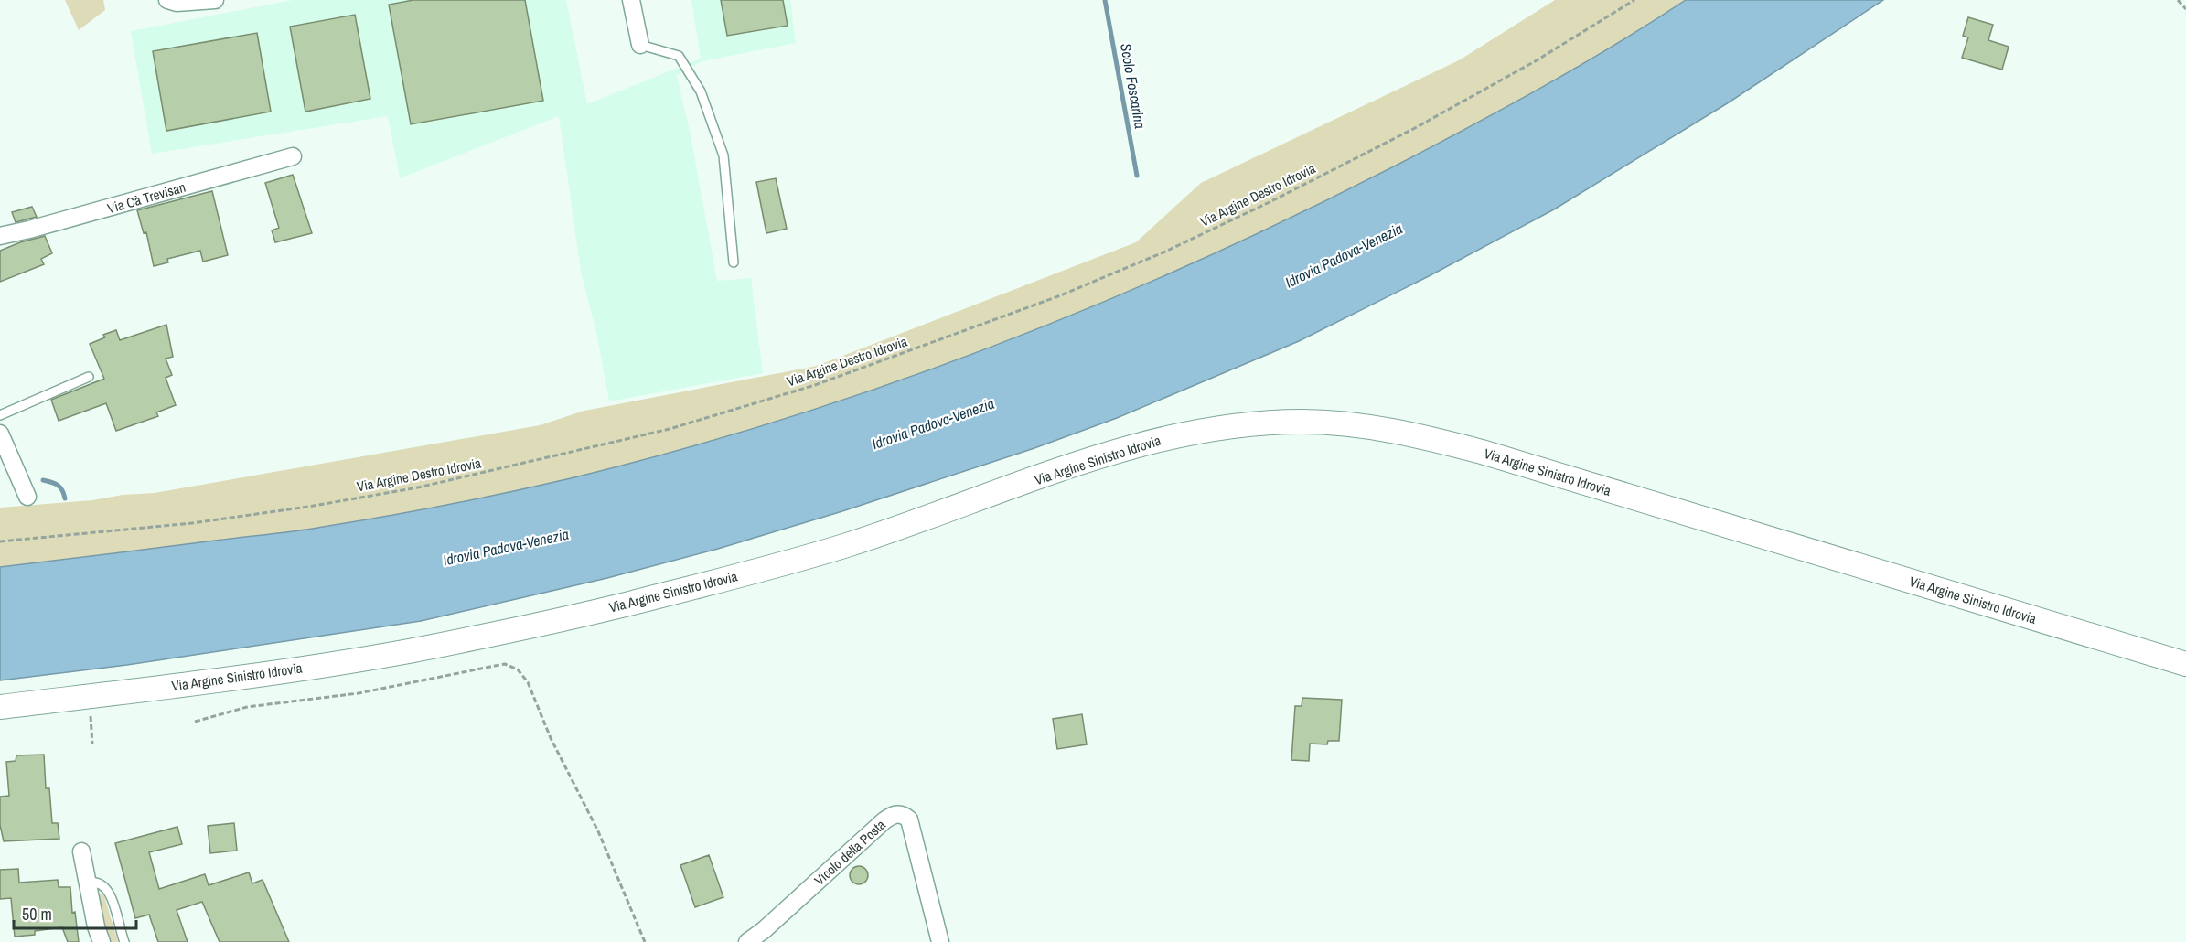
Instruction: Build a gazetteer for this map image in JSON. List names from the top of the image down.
{
  "streets": {
    "main road": ["Via Argine Sinistro Idrovia"],
    "street": ["Via Cà Trevisan", "Vicolo della Posta"],
    "path": ["Via Argine Destro Idrovia"]
  },
  "water": ["Scolo Foscarina", "Idrovia Padova-Venezia"],
  "scale_bar": "50 m"
}
